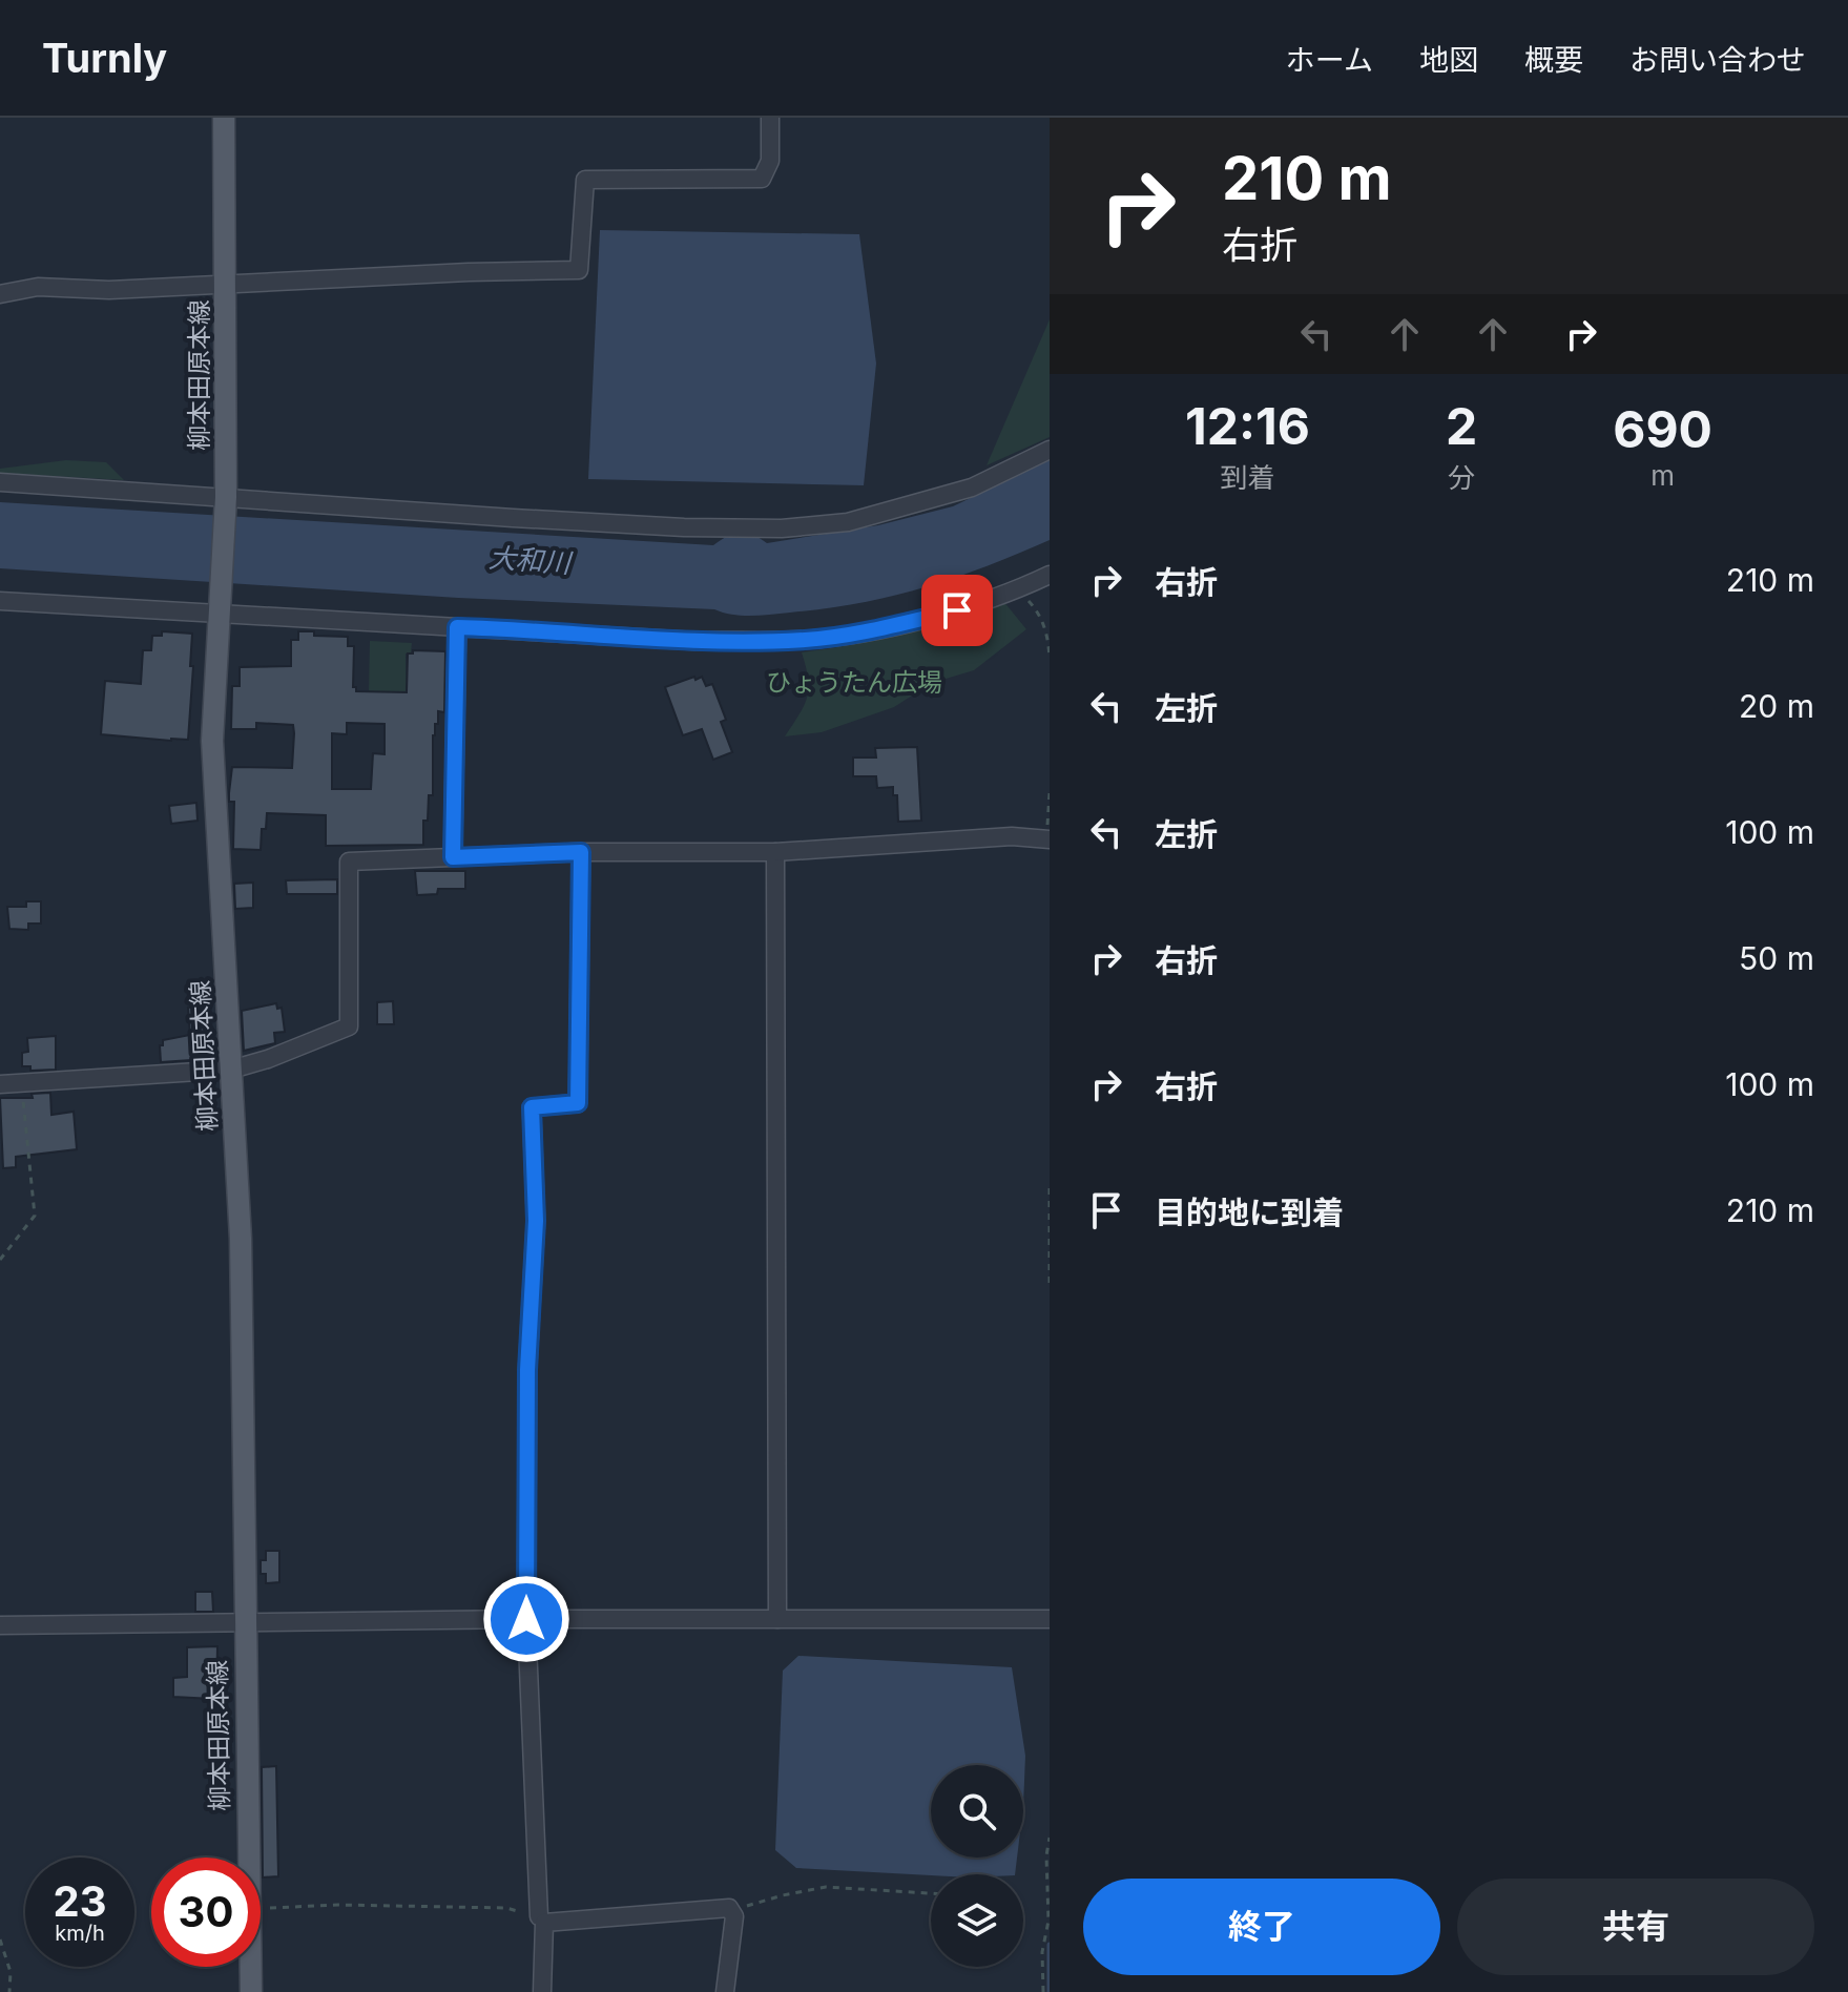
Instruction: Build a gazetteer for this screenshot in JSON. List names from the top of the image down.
{
  "streets": {
    "main road": ["柳本田原本線"]
  },
  "water": ["大和川"],
  "parks": ["ひょうたん広場"],
  "page": {
    "header": "Turnly",
    "nav": [
      "ホーム",
      "地図",
      "概要",
      "お問い合わせ"
    ],
    "turn": ["210 m", "右折"],
    "eta": [
      "12:16",
      "到着",
      "2",
      "分",
      "690",
      "m"
    ],
    "list": [
      {
        "name": "右折",
        "value": "210 m"
      },
      {
        "name": "左折",
        "value": "20 m"
      },
      {
        "name": "左折",
        "value": "100 m"
      },
      {
        "name": "右折",
        "value": "50 m"
      },
      {
        "name": "右折",
        "value": "100 m"
      },
      {
        "name": "目的地に到着",
        "value": "210 m"
      }
    ],
    "speed": "23 km/h",
    "limit": "30",
    "buttons": ["終了", "共有"]
  }
}
